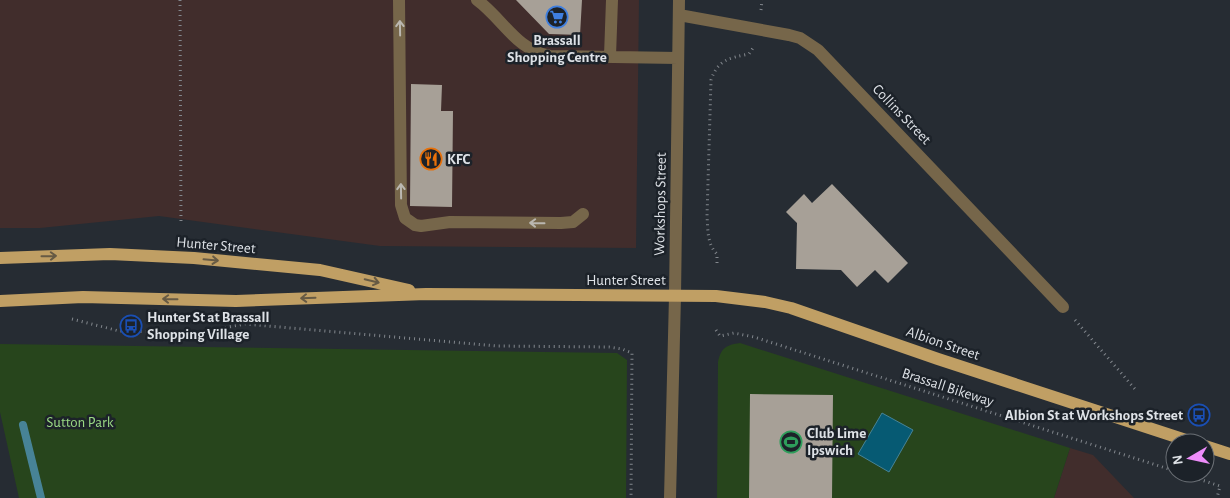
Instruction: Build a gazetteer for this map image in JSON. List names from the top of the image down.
{
  "streets": {
    "main road": ["Hunter Street", "Albion Street"],
    "street": ["Collins Street", "Workshops Street"],
    "path": ["Brassall Bikeway"]
  },
  "crossings": [
    ["Collins Street", "Workshops Street"],
    ["Workshops Street", "Hunter Street"],
    ["Workshops Street", "Albion Street"],
    ["Hunter Street", "Albion Street"]
  ],
  "parks": ["Sutton Park"],
  "places": {
    "supermarket": ["Brassall Shopping Centre"],
    "restaurant": ["KFC"],
    "bus stop": ["Hunter St at Brassall Shopping Village", "Albion St at Workshops Street"],
    "sports": ["Club Lime Ipswich"]
  },
  "north": "left"
}
